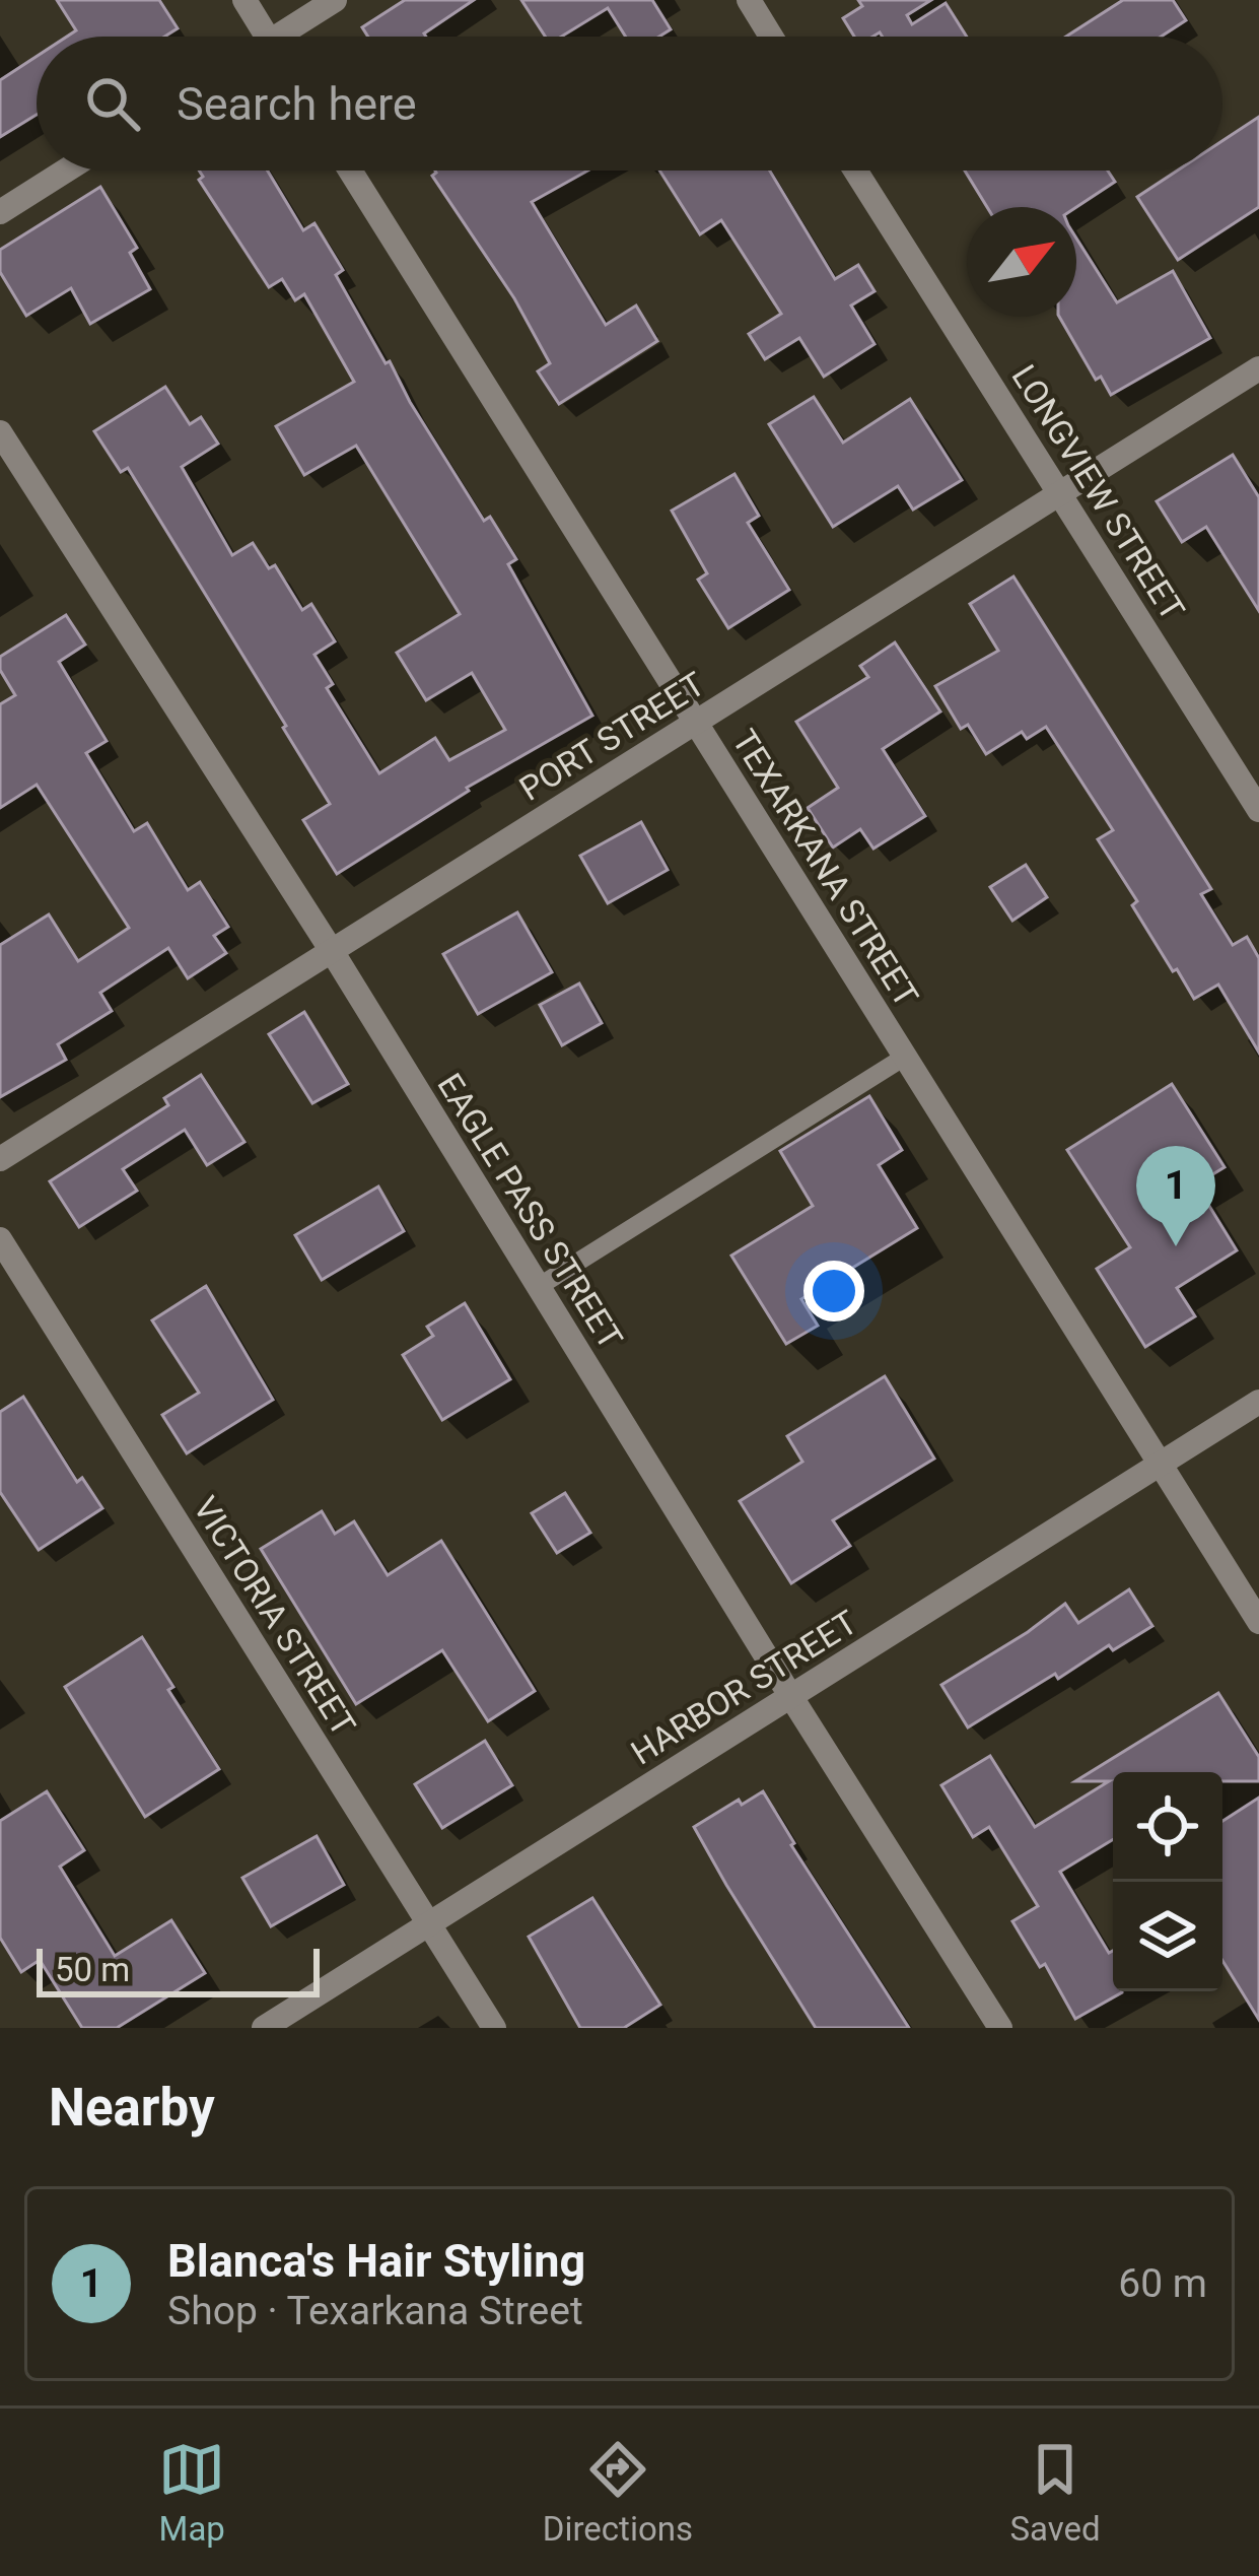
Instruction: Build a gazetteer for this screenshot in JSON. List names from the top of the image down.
{
  "streets": {
    "street": [
      "LONGVIEW STREET",
      "PORT STREET",
      "TEXARKANA STREET",
      "EAGLE PASS STREET",
      "VICTORIA STREET",
      "HARBOR STREET"
    ]
  },
  "crossings": [
    ["LONGVIEW STREET", "PORT STREET"],
    ["PORT STREET", "TEXARKANA STREET"],
    ["PORT STREET", "EAGLE PASS STREET"],
    ["TEXARKANA STREET", "HARBOR STREET"],
    ["EAGLE PASS STREET", "HARBOR STREET"],
    ["VICTORIA STREET", "HARBOR STREET"]
  ],
  "scale_bar": "50 m",
  "north": "top right",
  "page": {
    "search": "Search here",
    "pins": "1",
    "scale": "50 m",
    "heading": "Nearby",
    "list": [
      {
        "mark": "1",
        "name": "Blanca's Hair Styling",
        "note": "Shop · Texarkana Street",
        "value": "60 m"
      }
    ],
    "nav": ["Map", "Directions", "Saved"]
  }
}
